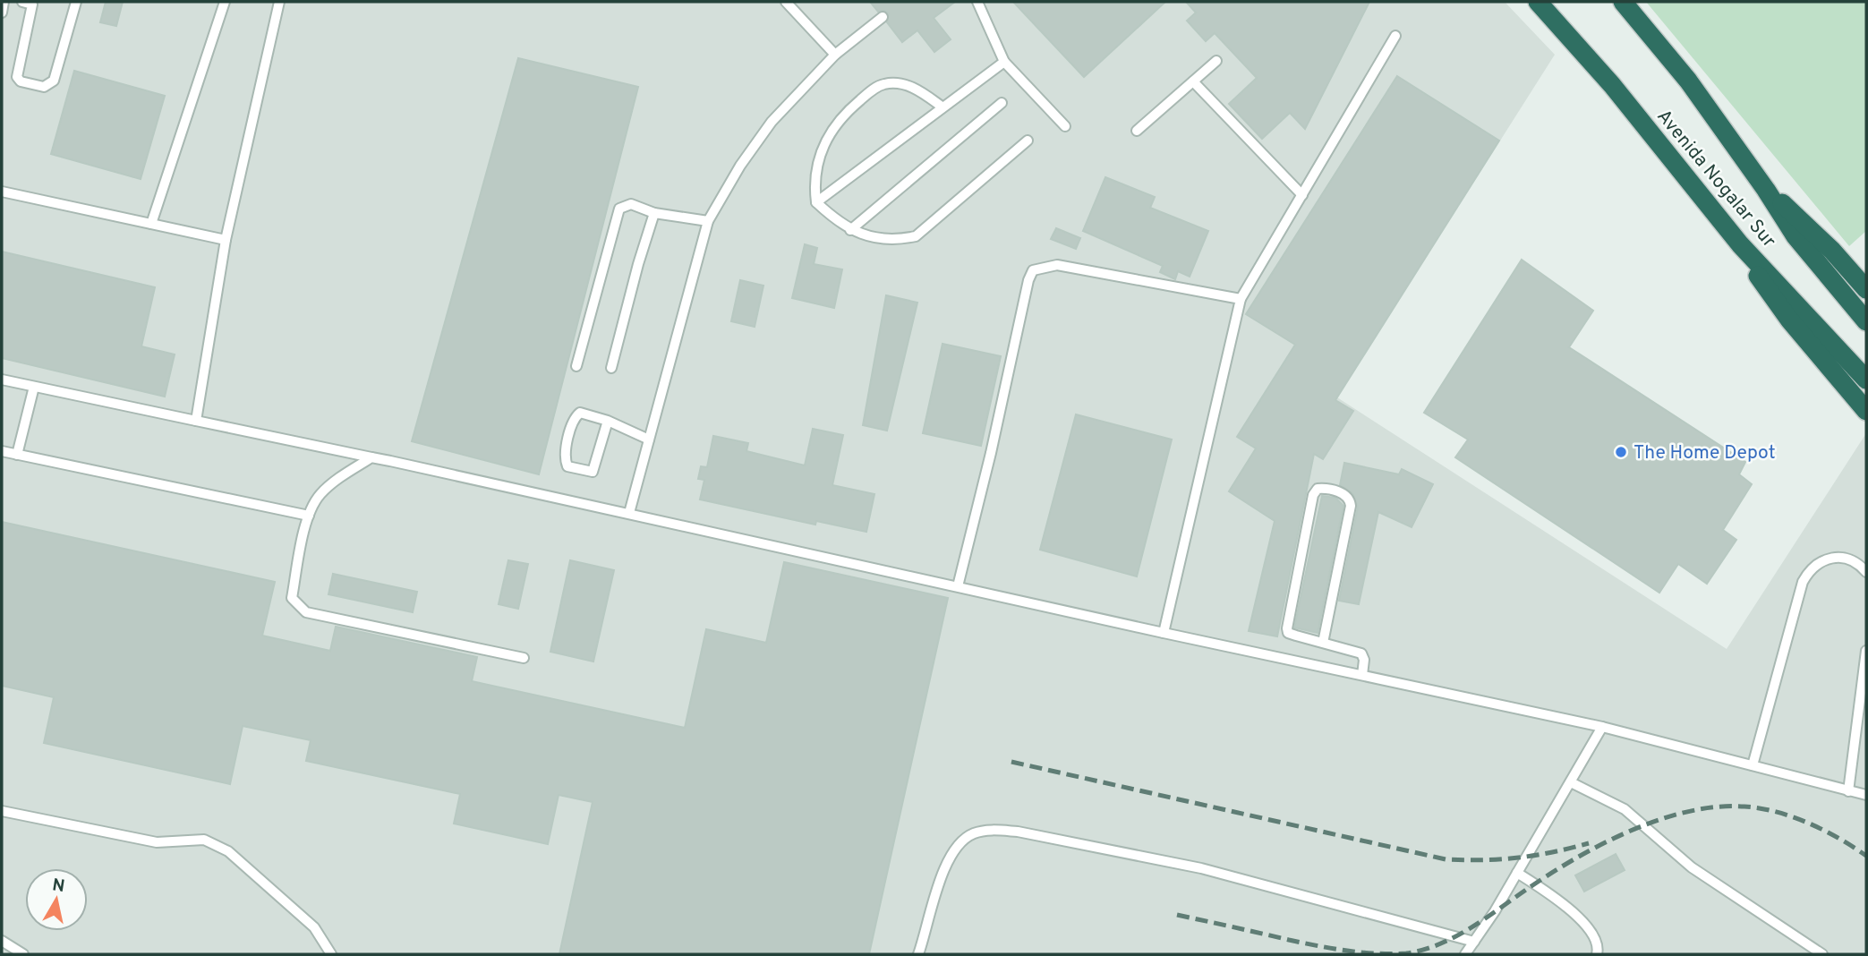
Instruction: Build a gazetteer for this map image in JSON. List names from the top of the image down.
{
  "streets": {
    "highway": ["Avenida Nogalar Sur"]
  },
  "places": ["The Home Depot"],
  "north": "top"
}
